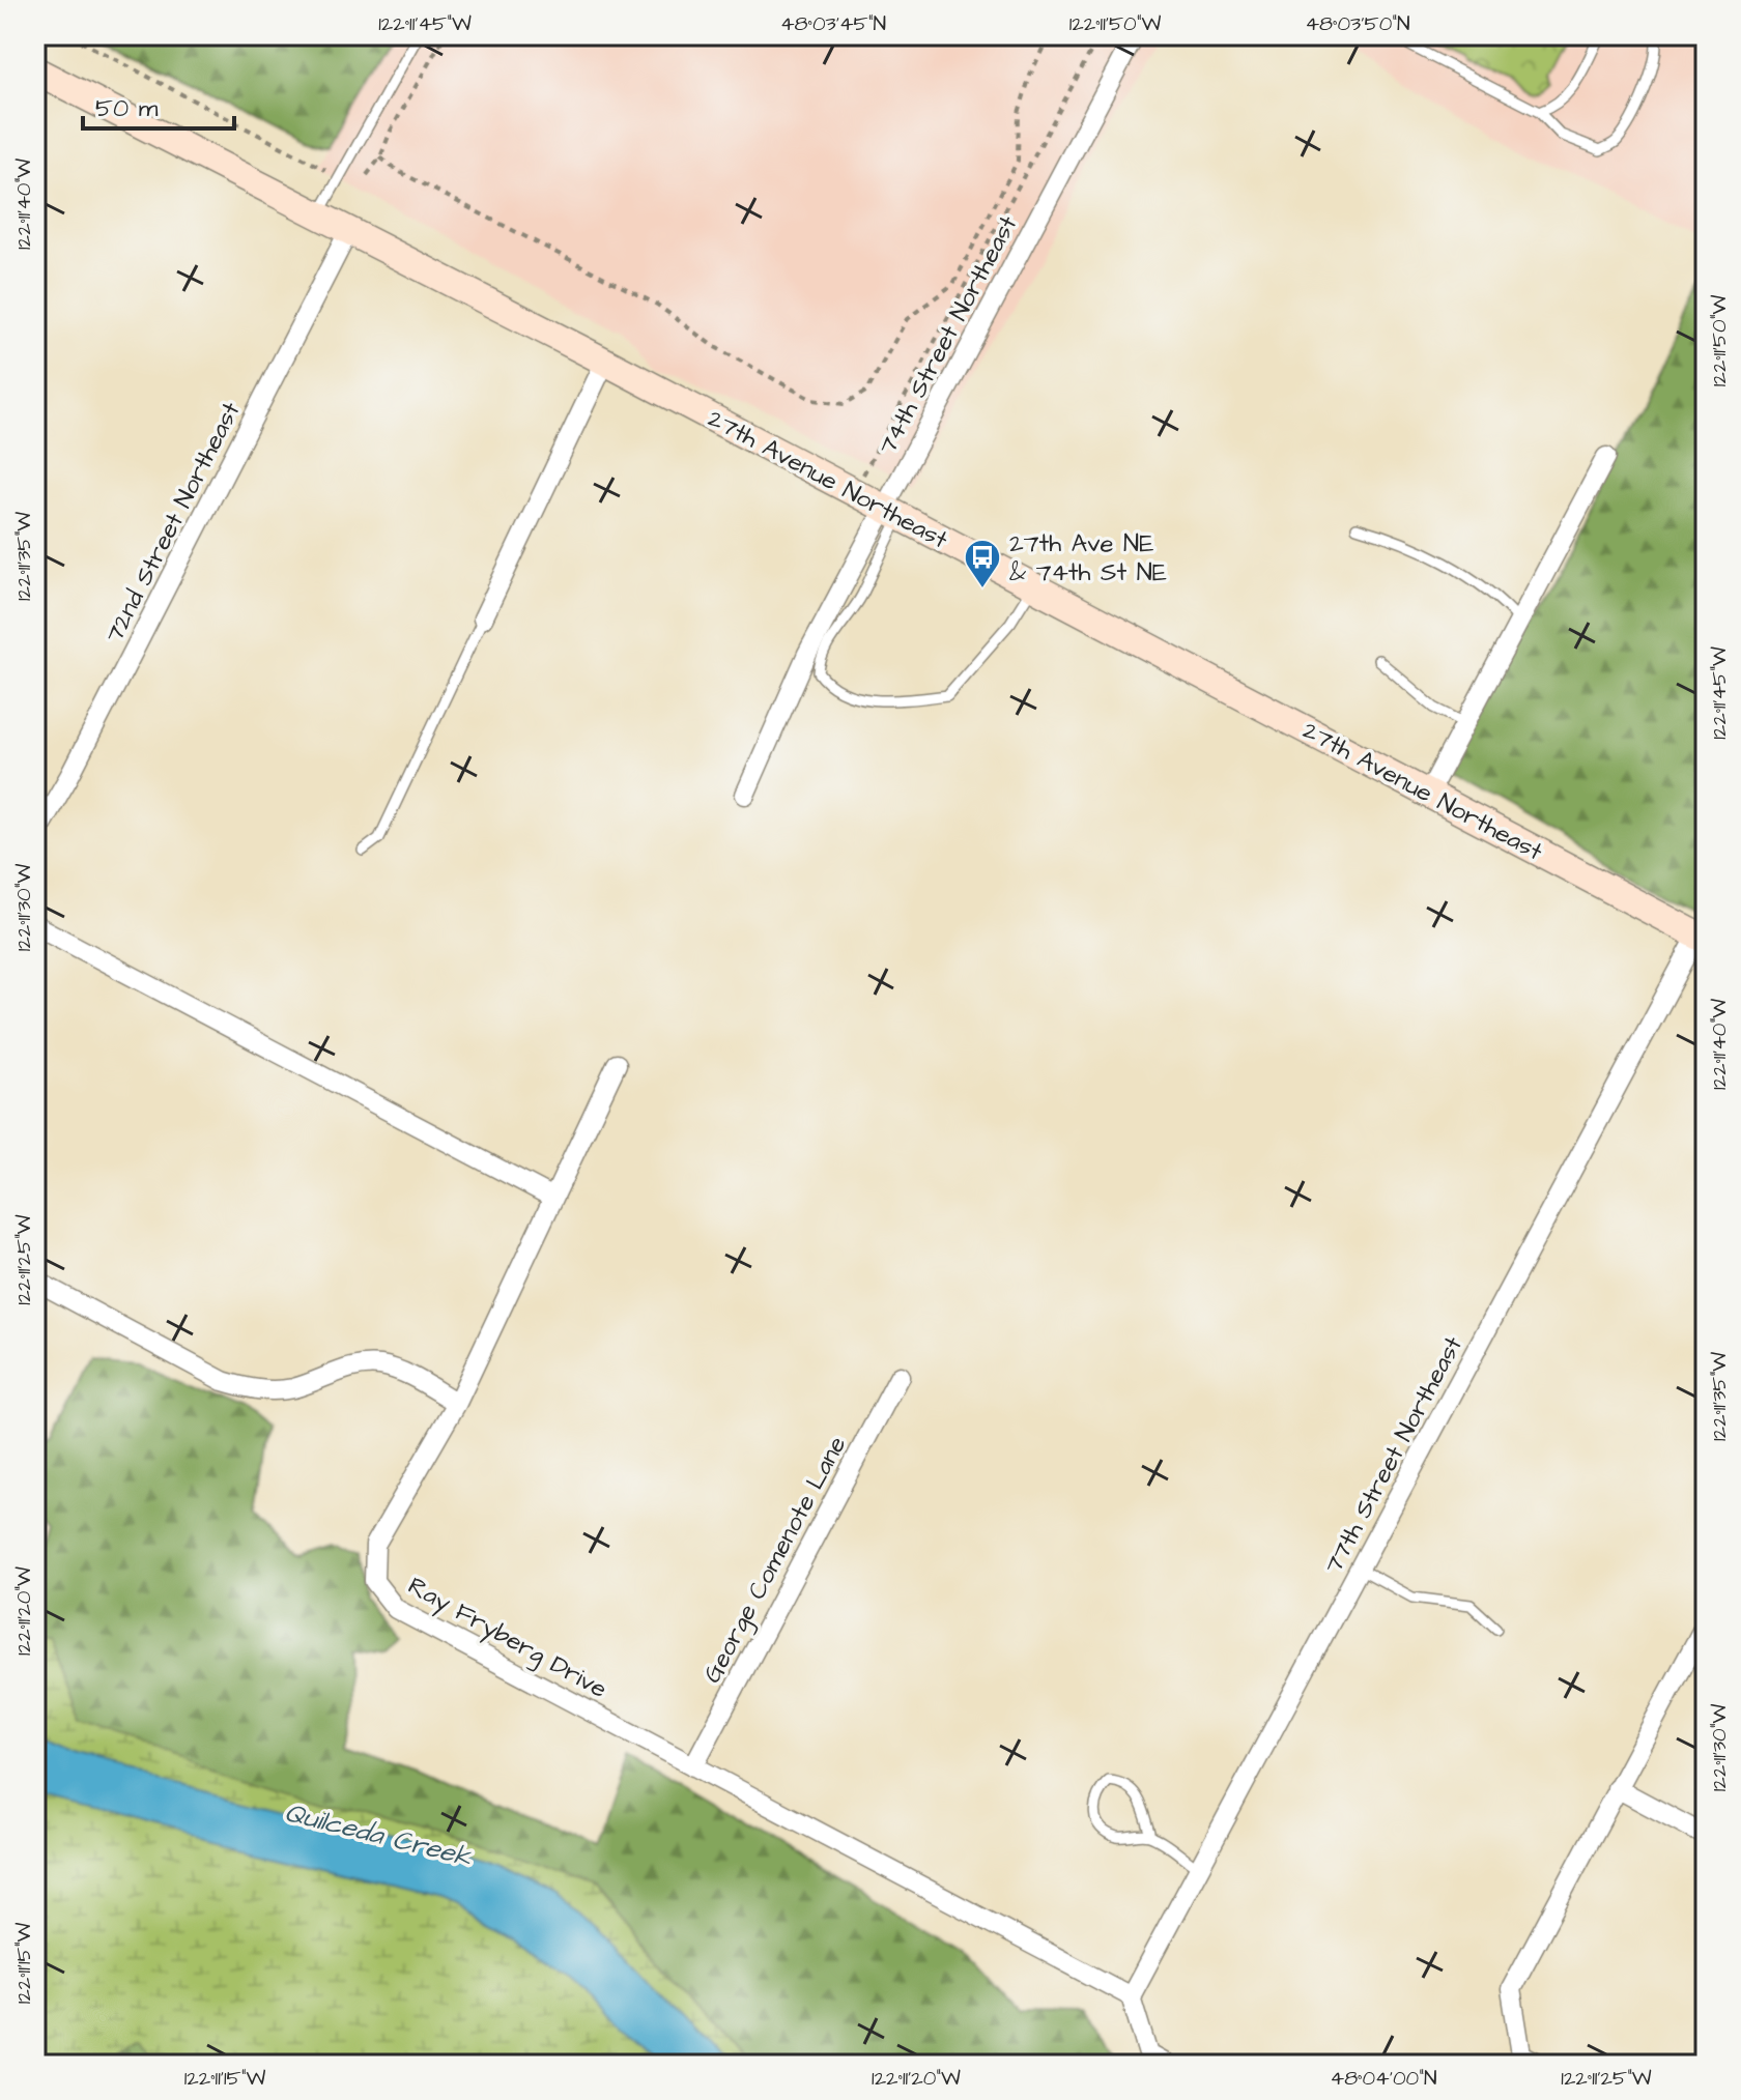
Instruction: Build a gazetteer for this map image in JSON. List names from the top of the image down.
{
  "streets": {
    "street": [
      "74th Street Northeast",
      "27th Avenue Northeast",
      "72nd Street Northeast",
      "77th Street Northeast",
      "George Comenote Lane",
      "Ray Fryberg Drive"
    ]
  },
  "crossings": [
    ["74th Street Northeast", "27th Avenue Northeast"],
    ["27th Avenue Northeast", "72nd Street Northeast"],
    ["27th Avenue Northeast", "77th Street Northeast"],
    ["77th Street Northeast", "Ray Fryberg Drive"],
    ["George Comenote Lane", "Ray Fryberg Drive"]
  ],
  "water": ["Quilceda Creek"],
  "places": {
    "bus stop": ["27th Ave NE & 74th St NE"]
  },
  "scale_bar": "50 m",
  "coordinates": [
    "122°11'45\"W",
    "48°03'45\"N",
    "122°11'50\"W",
    "48°03'50\"N",
    "122°11'40\"W",
    "122°11'35\"W",
    "122°11'30\"W",
    "122°11'25\"W",
    "122°11'20\"W",
    "122°11'15\"W",
    "48°04'00\"N"
  ]
}
